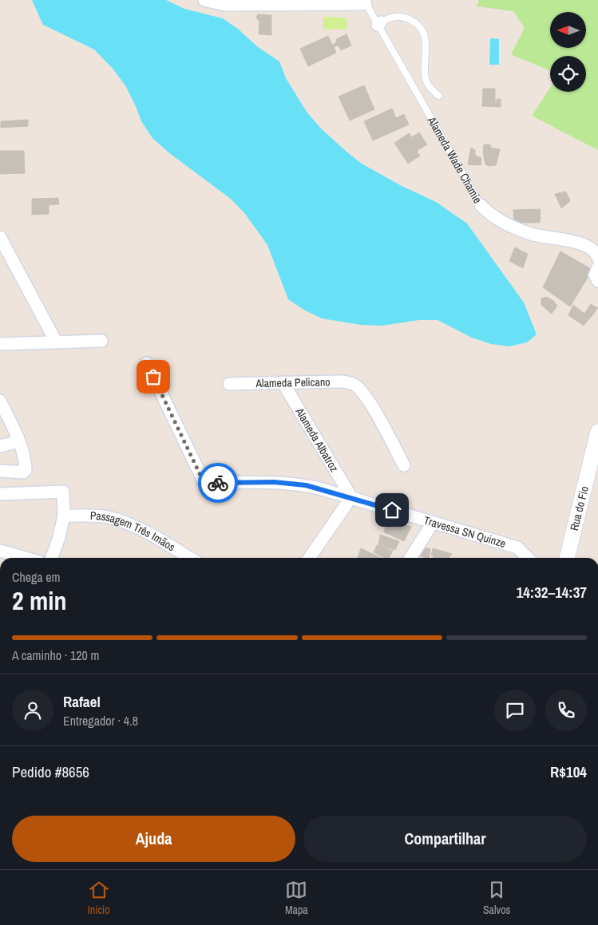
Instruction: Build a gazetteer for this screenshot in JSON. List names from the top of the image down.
{
  "streets": {
    "street": [
      "Alameda Wade Chamie",
      "Alameda Pelicano",
      "Alameda Albatroz",
      "Rua do Fio",
      "Travessa SN Quinze",
      "Passagem Três Imãos"
    ]
  },
  "crossings": [
    ["Alameda Pelicano", "Alameda Albatroz"],
    ["Alameda Albatroz", "Travessa SN Quinze"]
  ],
  "north": "left",
  "page": {
    "heading": ["2 min", "Chega em", "14:32–14:37"],
    "panel": [
      "Rafael",
      "Entregador · 4.8",
      "Pedido #8656",
      "R$104"
    ],
    "bar": "A caminho · 120 m",
    "buttons": ["Ajuda", "Compartilhar"],
    "tabs": ["Início", "Mapa", "Salvos"]
  }
}
